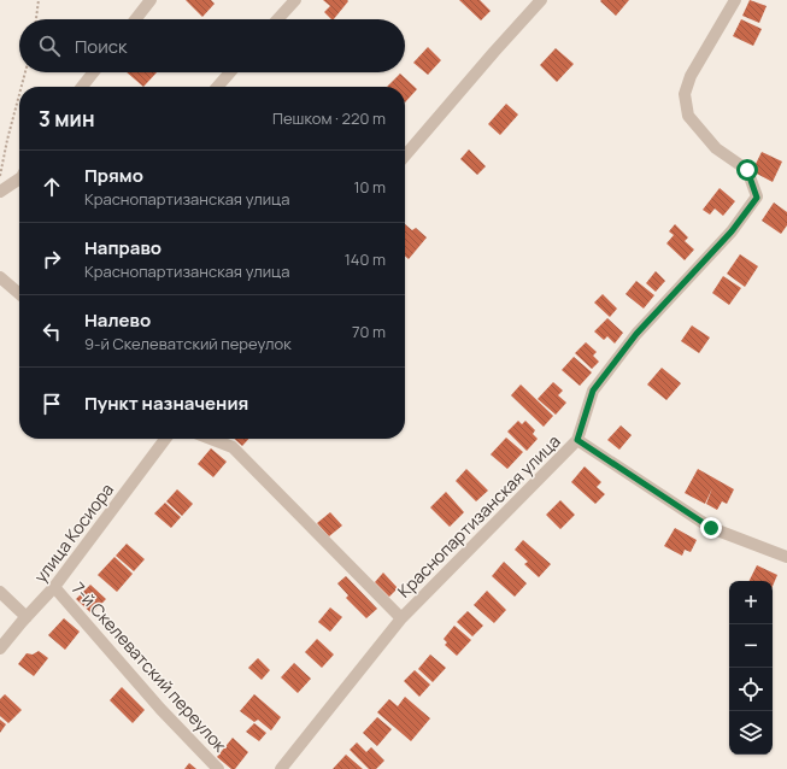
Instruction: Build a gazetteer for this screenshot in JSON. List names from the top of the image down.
{
  "streets": {
    "street": ["Краснопартизанская улица", "улица Косиора", "7-й Скелеватский переулок"]
  },
  "crossings": [
    ["улица Косиора", "7-й Скелеватский переулок"]
  ],
  "page": {
    "search": "Поиск",
    "heading": ["3 мин", "Пешком · 220 m"],
    "list": [
      ["Прямо", "Краснопартизанская улица", "10 m"],
      ["Направо", "Краснопартизанская улица", "140 m"],
      ["Налево", "9-й Скелеватский переулок", "70 m"],
      "Пункт назначения"
    ],
    "map_buttons": ["+", "−"]
  }
}
